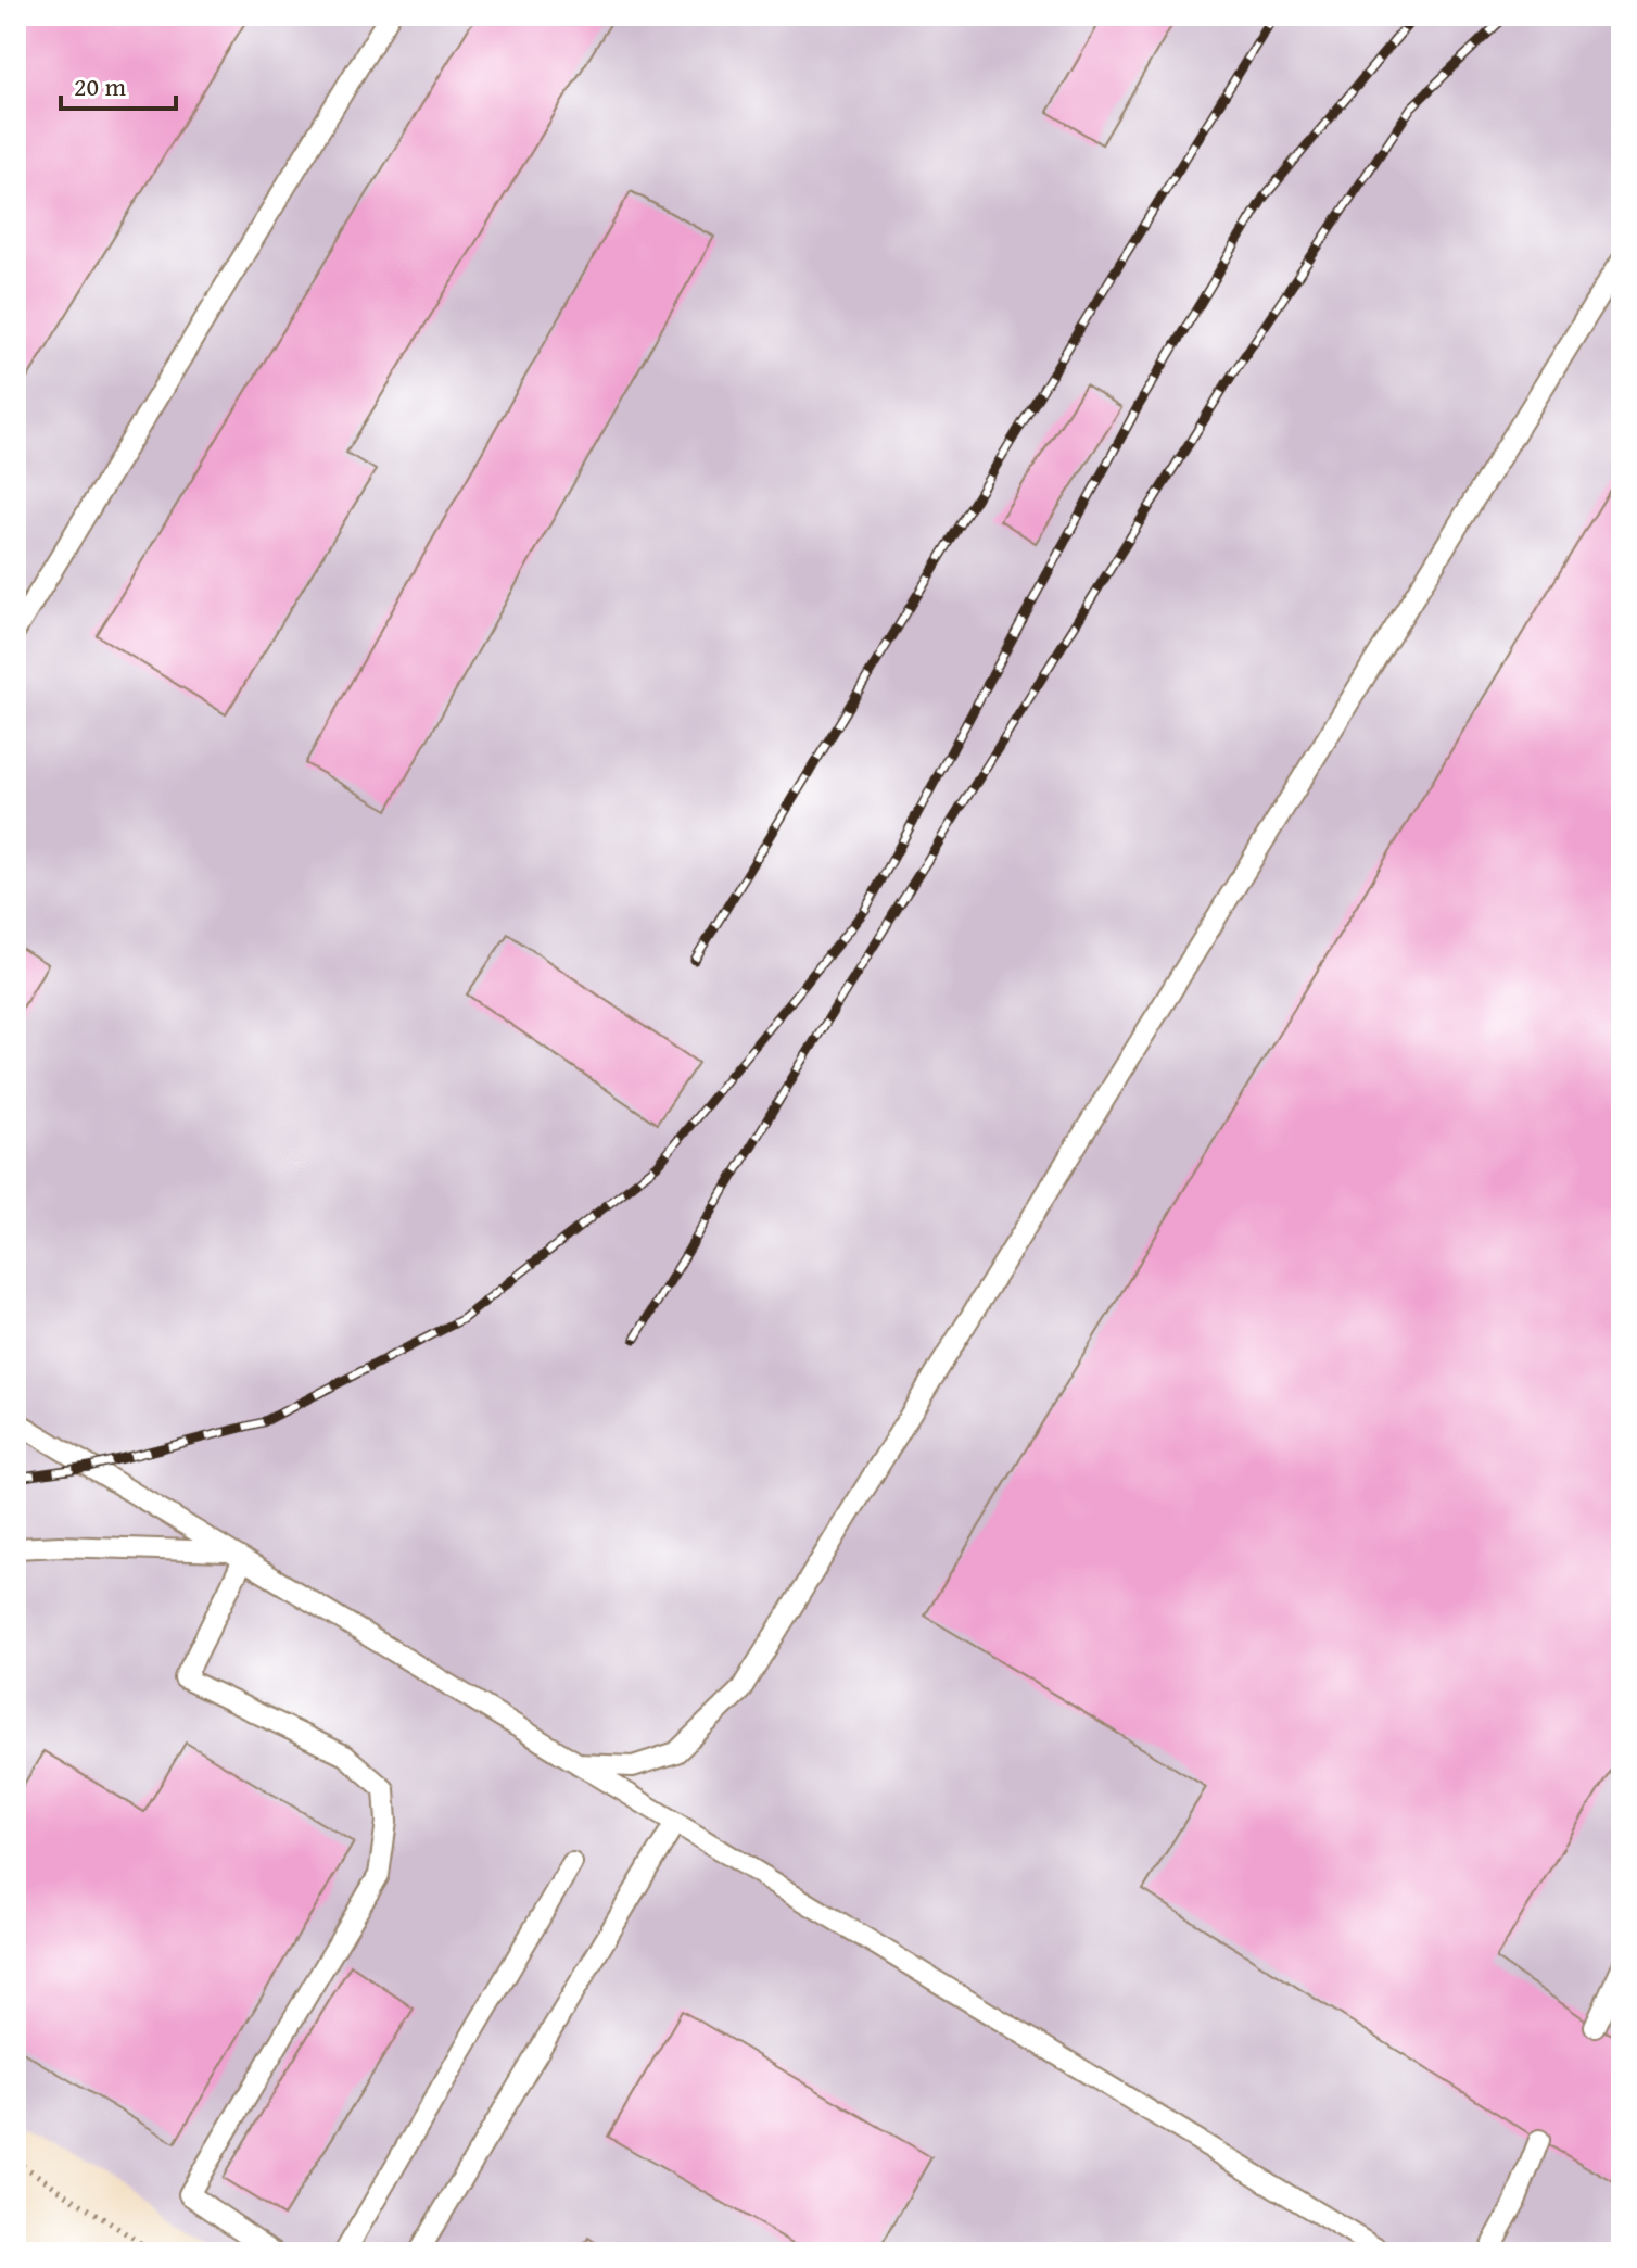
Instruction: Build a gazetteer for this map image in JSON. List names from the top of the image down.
{
  "scale_bar": "20 m"
}
